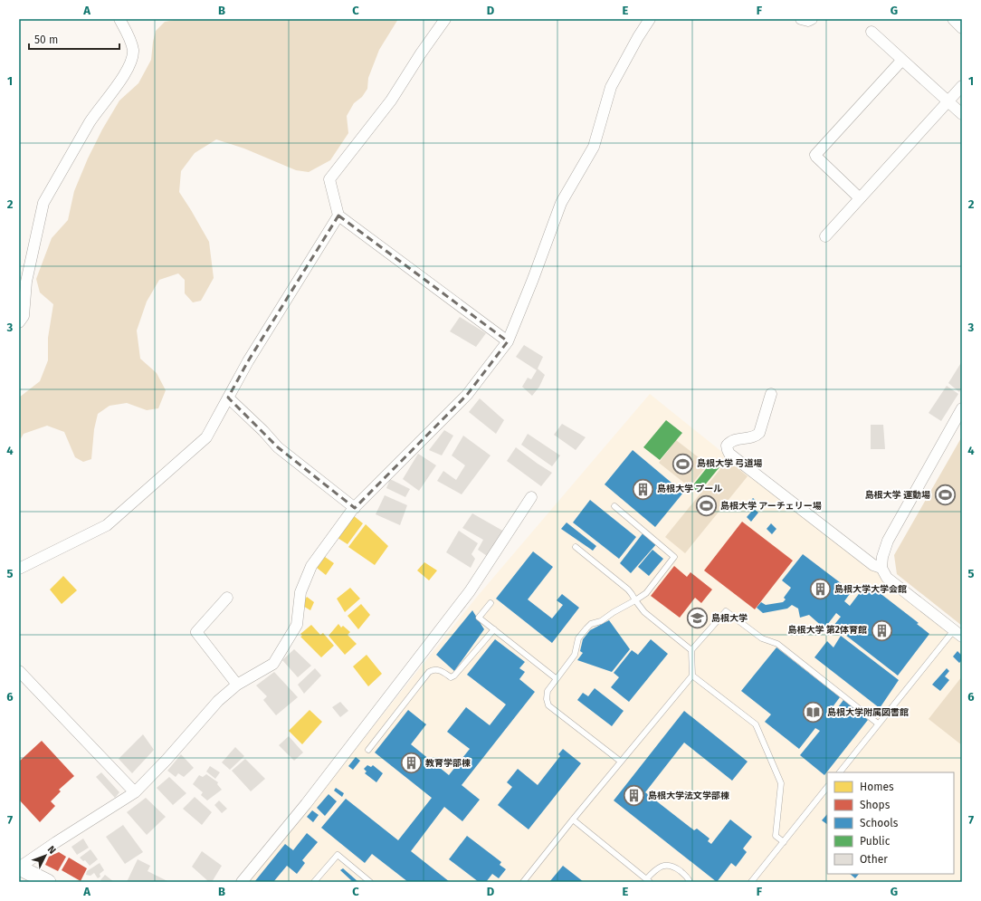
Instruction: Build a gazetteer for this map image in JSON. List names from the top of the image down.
{
  "places": {
    "sports": ["島根大学 弓道場", "島根大学 運動場", "島根大学 アーチェリー場"],
    "building": [
      "島根大学 プール",
      "島根大学大学会館",
      "島根大学 第2体育館",
      "教育学部棟",
      "島根大学法文学部棟"
    ],
    "school or university": ["島根大学"],
    "library": ["島根大学附属図書館"]
  },
  "legend": [
    "Homes",
    "Shops",
    "Schools",
    "Public",
    "Other"
  ],
  "scale_bar": "50 m",
  "north": "top right",
  "grid": {
    "columns": [
      "A",
      "B",
      "C",
      "D",
      "E",
      "F",
      "G"
    ],
    "rows": [
      "1",
      "2",
      "3",
      "4",
      "5",
      "6",
      "7"
    ]
  }
}
